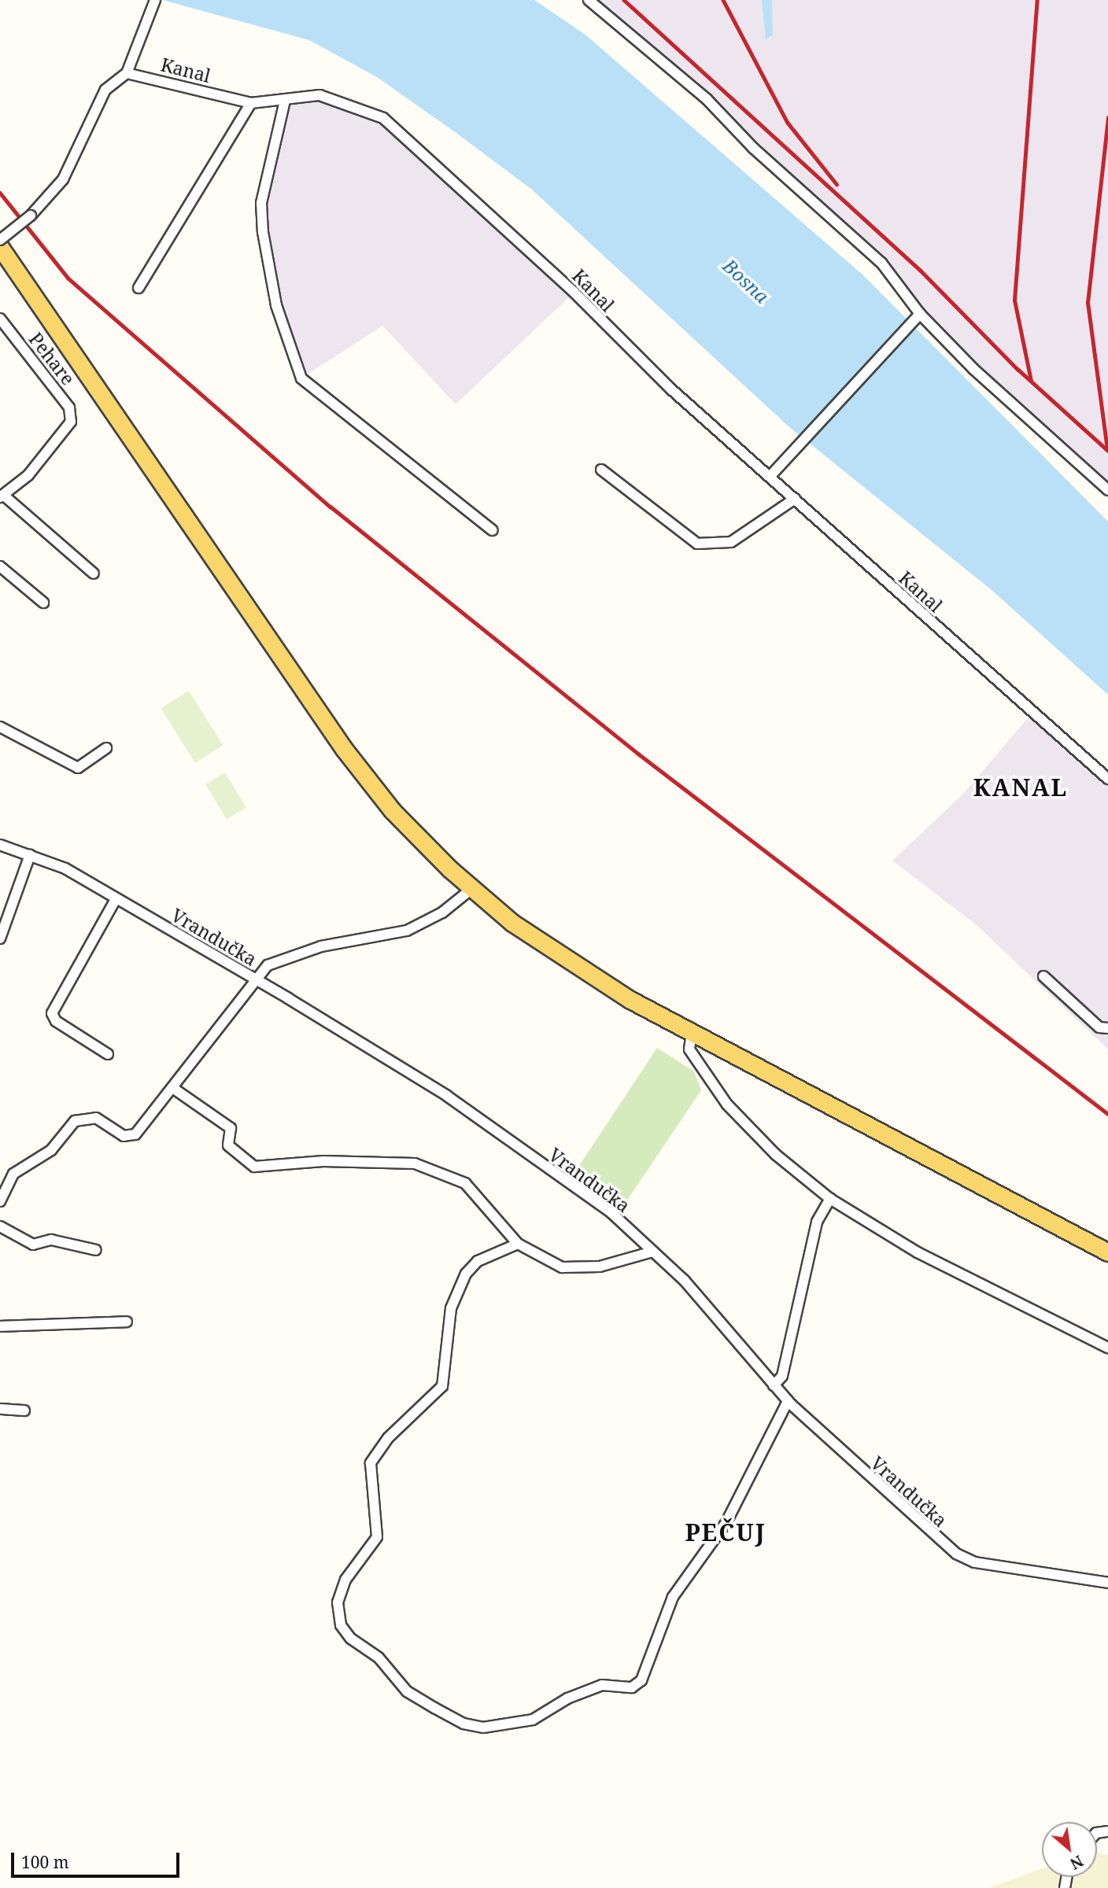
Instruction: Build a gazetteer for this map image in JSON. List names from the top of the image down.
{
  "streets": {
    "street": ["Kanal", "Pehare", "Vrandučka"]
  },
  "districts": ["KANAL", "PEČUJ"],
  "water": ["Bosna"],
  "scale_bar": "100 m",
  "north": "bottom right"
}
